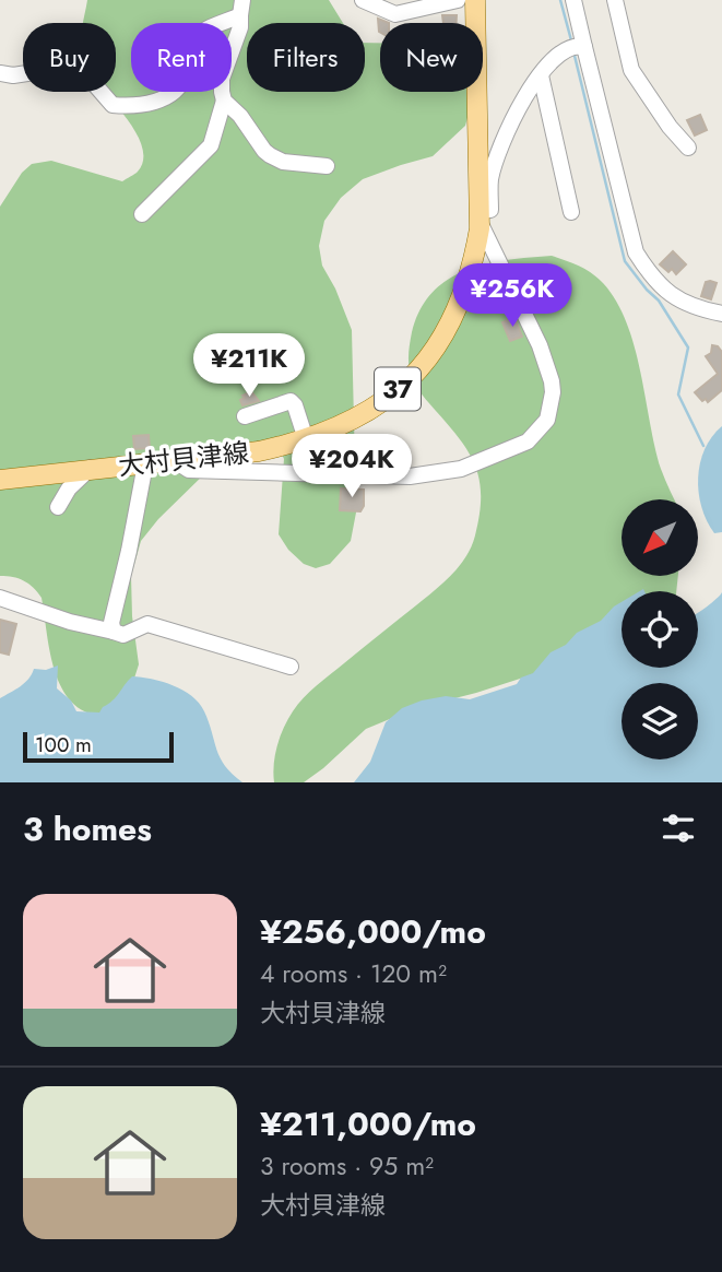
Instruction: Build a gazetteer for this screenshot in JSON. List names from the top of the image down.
{
  "streets": {
    "main road": ["37", "大村貝津線"]
  },
  "scale_bar": "100 m",
  "north": "bottom left",
  "page": {
    "chip": [
      "Buy",
      "Rent",
      "Filters",
      "New"
    ],
    "price": ["¥256K", "¥211K", "¥204K"],
    "scale": "100 m",
    "heading": "3 homes",
    "list": [
      {
        "name": "¥256,000/mo",
        "note": "4 rooms · 120 m² · 大村貝津線"
      },
      {
        "name": "¥211,000/mo",
        "note": "3 rooms · 95 m² · 大村貝津線"
      }
    ]
  }
}
